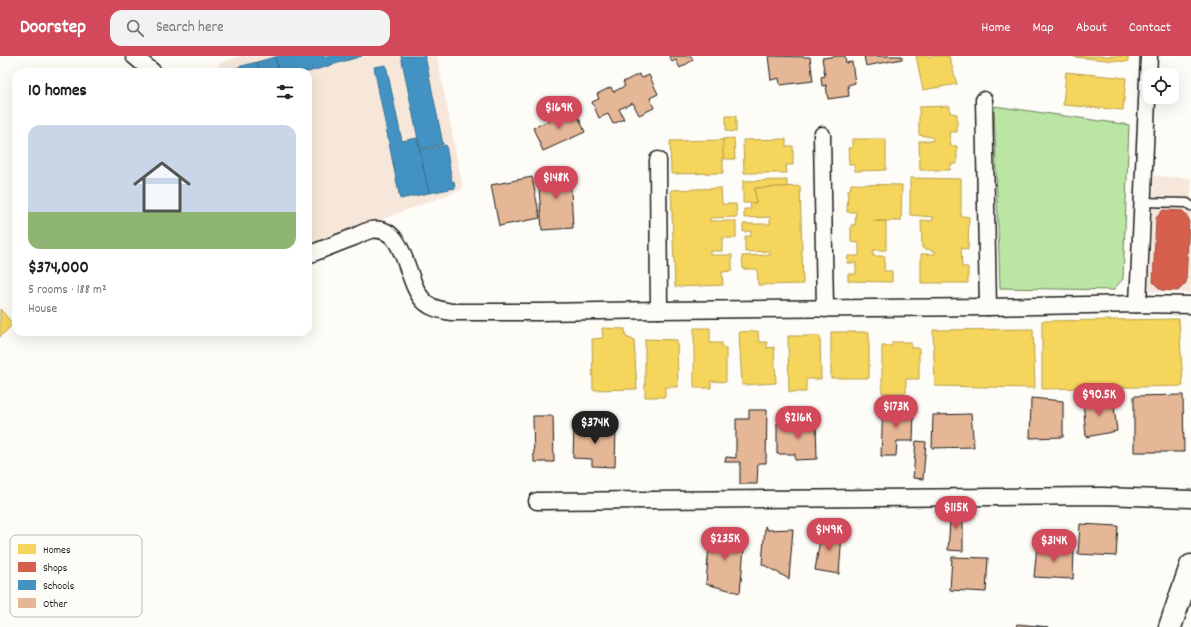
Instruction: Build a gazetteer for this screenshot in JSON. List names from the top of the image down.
{
  "legend": [
    "Homes",
    "Shops",
    "Schools",
    "Other"
  ],
  "page": {
    "header": "Doorstep",
    "search": "Search here",
    "nav": [
      "Home",
      "Map",
      "About",
      "Contact"
    ],
    "heading": "10 homes",
    "price": [
      "$169K",
      "$148K",
      "$90.5K",
      "$173K",
      "$216K",
      "$374K",
      "$115K",
      "$149K",
      "$235K",
      "$314K"
    ],
    "list": [
      {
        "name": "$374,000",
        "note": "5 rooms · 188 m² · House"
      }
    ]
  }
}
